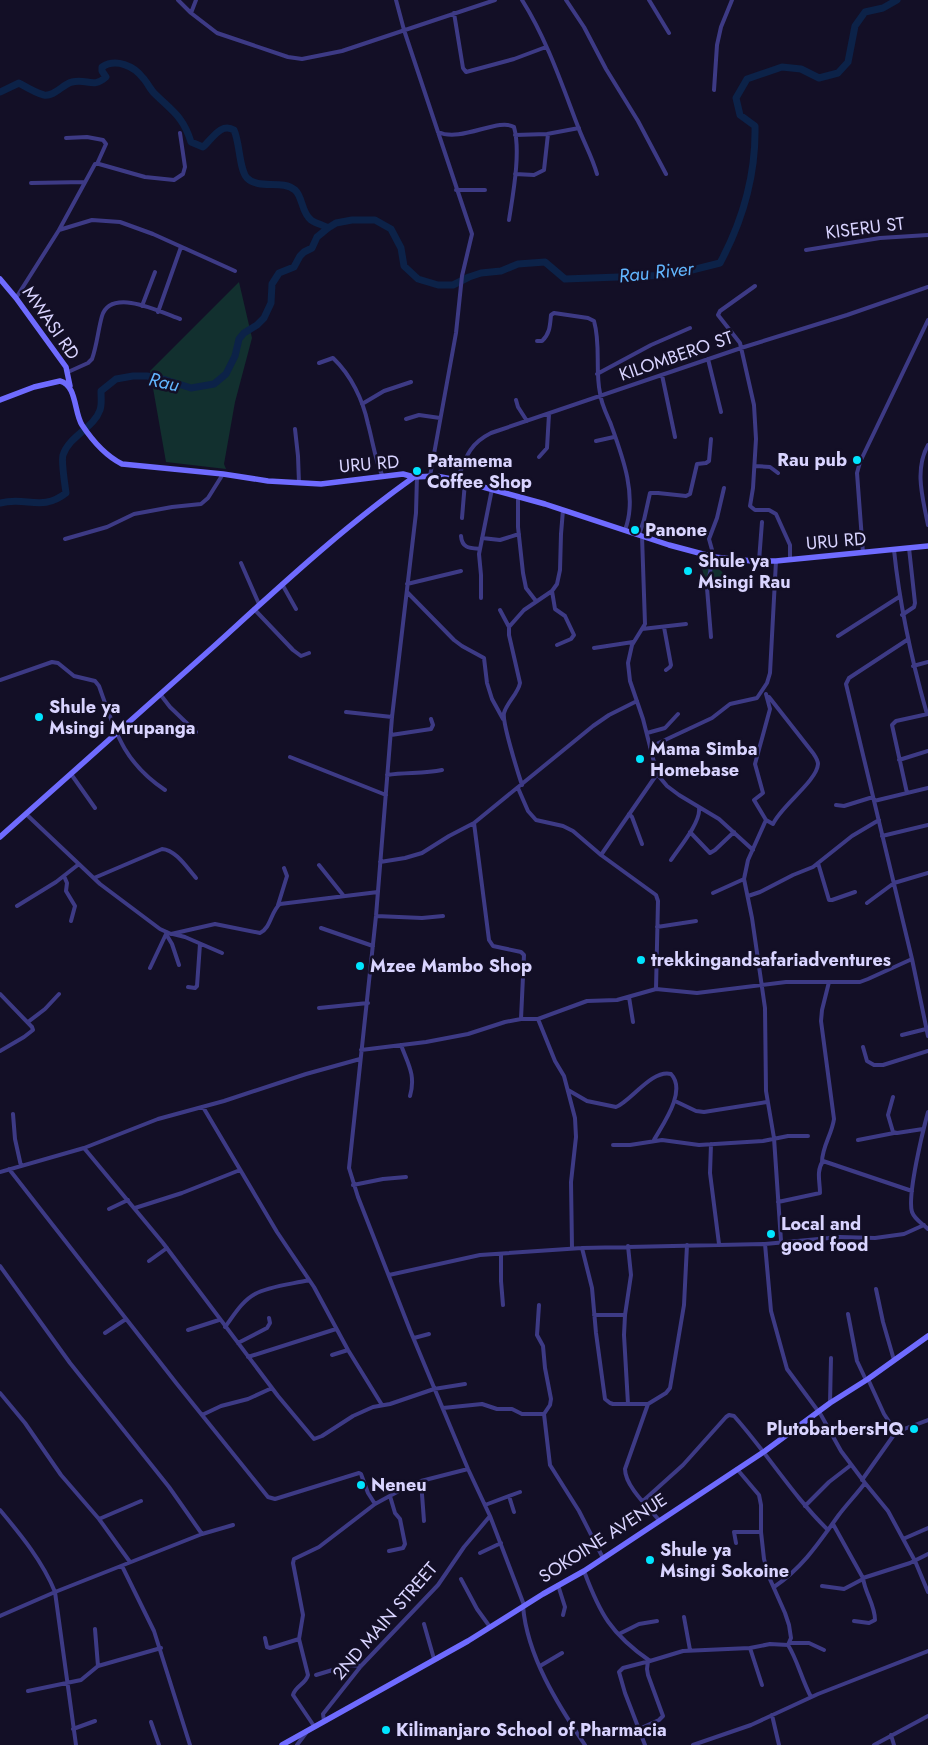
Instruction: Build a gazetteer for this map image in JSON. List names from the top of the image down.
{
  "streets": {
    "street": [
      "KISERU ST",
      "MWASI RD",
      "KILOMBERO ST",
      "URU RD",
      "SOKOINE AVENUE",
      "2ND MAIN STREET"
    ]
  },
  "crossings": [
    ["MWASI RD", "URU RD"],
    ["KILOMBERO ST", "URU RD"],
    ["SOKOINE AVENUE", "2ND MAIN STREET"]
  ],
  "water": ["Rau River", "Rau"],
  "places": [
    "Rau pub",
    "Patamema Coffee Shop",
    "Panone",
    "Shule ya Msingi Rau",
    "Shule ya Msingi Mrupanga",
    "Mama Simba Homebase",
    "trekkingandsafariadventures",
    "Mzee Mambo Shop",
    "Local and good food",
    "PlutobarbersHQ",
    "Neneu",
    "Shule ya Msingi Sokoine",
    "Kilimanjaro School of Pharmacia"
  ]
}
